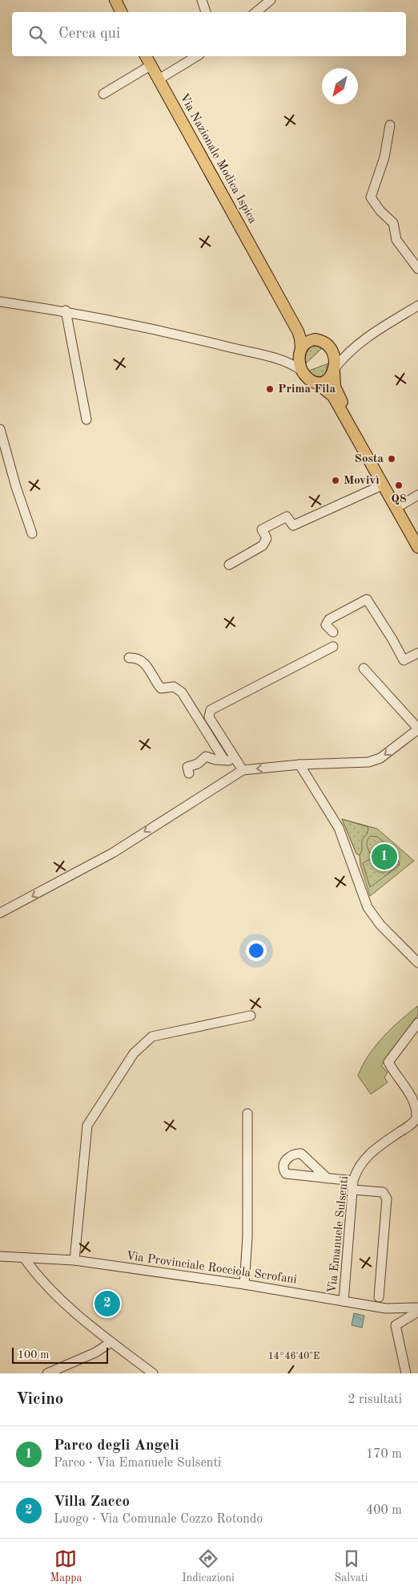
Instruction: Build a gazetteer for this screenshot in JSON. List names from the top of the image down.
{
  "streets": {
    "main road": ["Via Nazionale Modica Ispica"],
    "street": ["Via Emanuele Sulsenti", "Via Provinciale Rocciola Scrofani"]
  },
  "crossings": [
    ["Via Emanuele Sulsenti", "Via Provinciale Rocciola Scrofani"]
  ],
  "places": [
    "Prima Fila",
    "Sosta",
    "Movivì",
    "Q8"
  ],
  "scale_bar": "100 m",
  "north": "bottom left",
  "page": {
    "search": "Cerca qui",
    "pins": ["1", "2"],
    "scale": "100 m",
    "heading": ["Vicino", "2 risultati"],
    "list": [
      {
        "mark": "1",
        "name": "Parco degli Angeli",
        "note": "Parco · Via Emanuele Sulsenti",
        "value": "170 m"
      },
      {
        "mark": "2",
        "name": "Villa Zacco",
        "note": "Luogo · Via Comunale Cozzo Rotondo",
        "value": "400 m"
      }
    ],
    "nav": ["Mappa", "Indicazioni", "Salvati"]
  },
  "coordinates": ["14°46'40\"E"]
}
